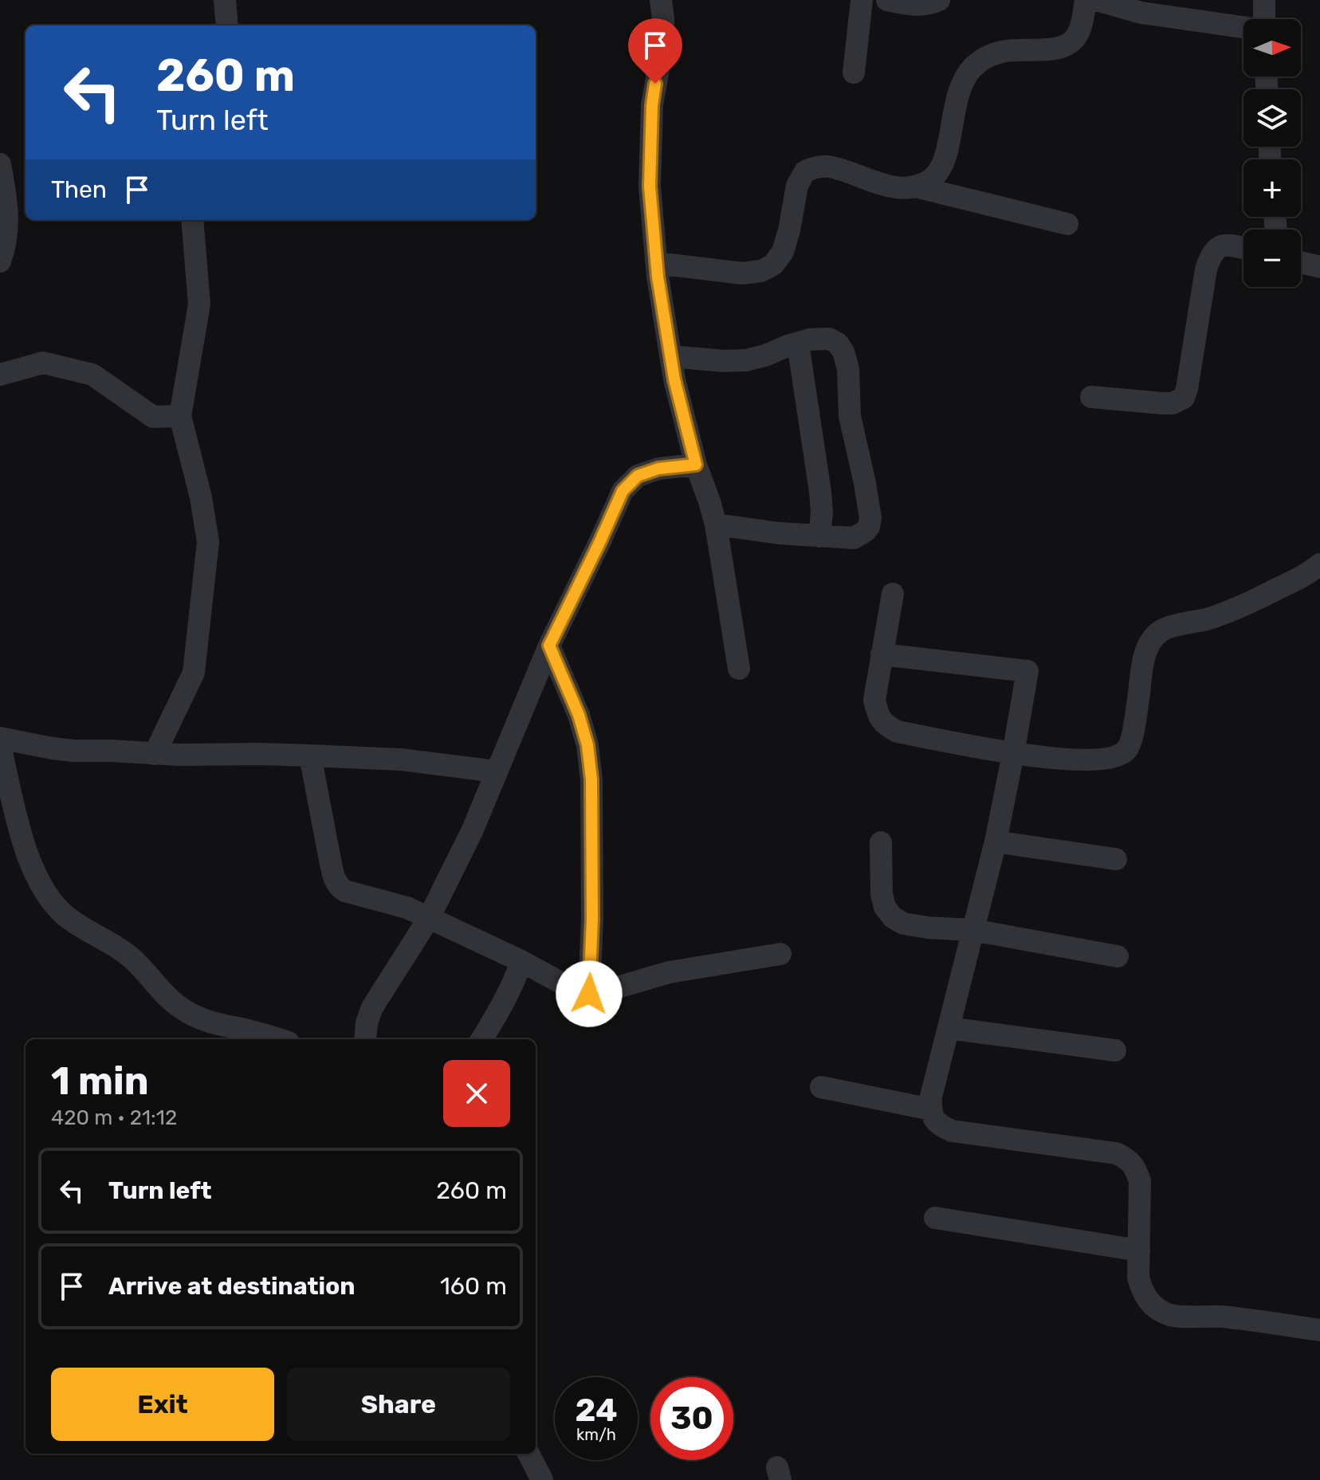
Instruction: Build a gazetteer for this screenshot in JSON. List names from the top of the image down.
{
  "north": "right",
  "page": {
    "map_buttons": ["+", "−"],
    "turn": ["260 m", "Turn left"],
    "then": "Then",
    "heading": ["1 min", "420 m · 21:12"],
    "list": [
      {
        "name": "Turn left",
        "value": "260 m"
      },
      {
        "name": "Arrive at destination",
        "value": "160 m"
      }
    ],
    "buttons": ["Exit", "Share"],
    "speed": "24 km/h",
    "limit": "30"
  }
}
